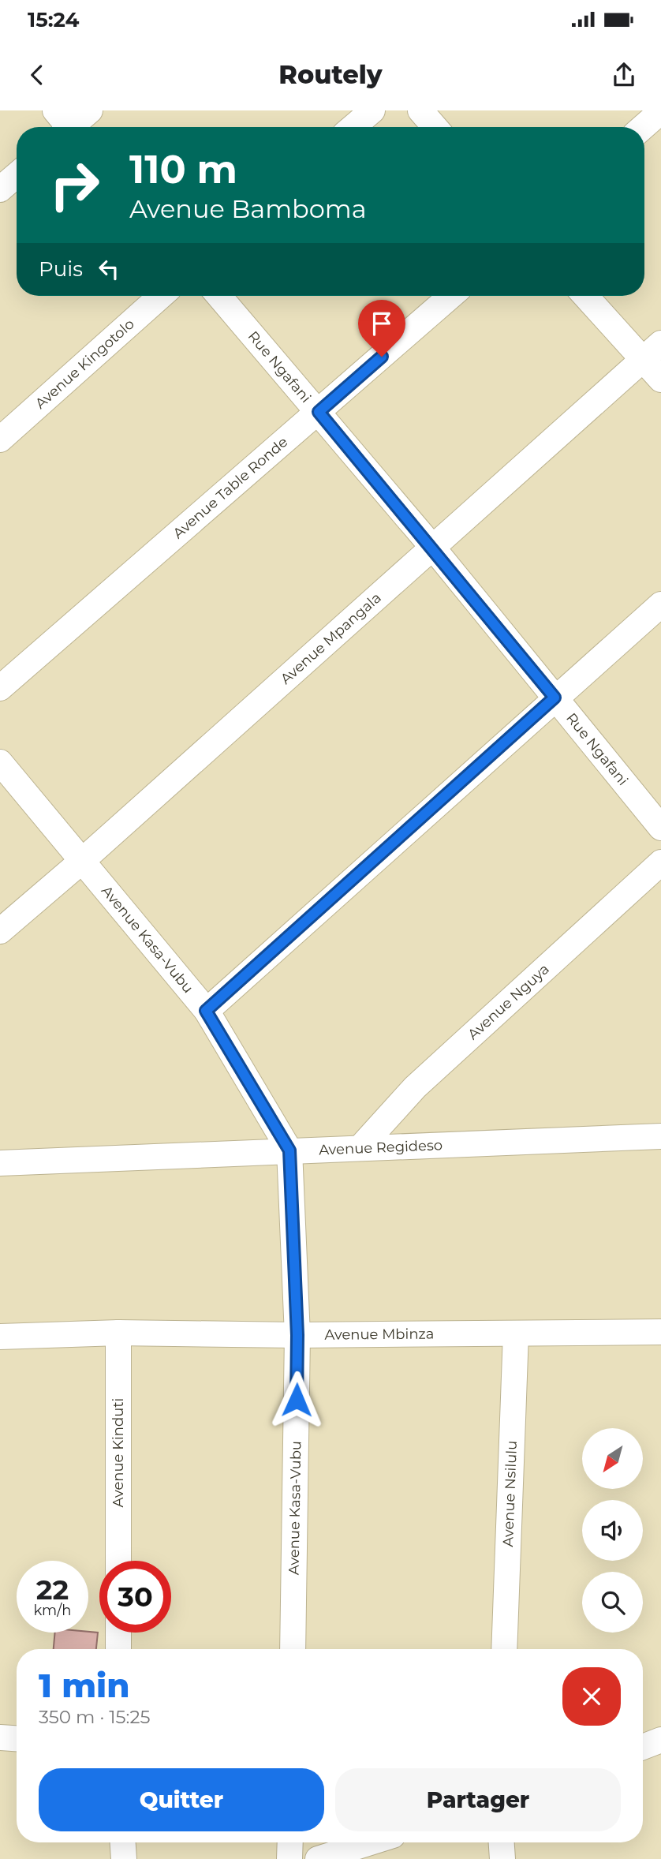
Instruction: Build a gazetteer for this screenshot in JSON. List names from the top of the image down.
{
  "streets": {
    "street": [
      "Avenue Kingotolo",
      "Rue Ngafani",
      "Avenue Table Ronde",
      "Avenue Mpangala",
      "Avenue Kasa-Vubu",
      "Avenue Nguya",
      "Avenue Regideso",
      "Avenue Mbinza",
      "Avenue Kinduti",
      "Avenue Nsilulu"
    ]
  },
  "crossings": [
    ["Rue Ngafani", "Avenue Table Ronde"],
    ["Rue Ngafani", "Avenue Mpangala"],
    ["Avenue Mpangala", "Avenue Kasa-Vubu"],
    ["Avenue Kasa-Vubu", "Avenue Regideso"],
    ["Avenue Kasa-Vubu", "Avenue Mbinza"],
    ["Avenue Nguya", "Avenue Regideso"],
    ["Avenue Mbinza", "Avenue Kinduti"],
    ["Avenue Mbinza", "Avenue Nsilulu"]
  ],
  "north": "bottom left",
  "page": {
    "status": "15:24",
    "header": "Routely",
    "turn": ["110 m", "Avenue Bamboma"],
    "then": "Puis",
    "speed": "22 km/h",
    "limit": "30",
    "heading": ["1 min", "350 m · 15:25"],
    "buttons": ["Quitter", "Partager"]
  }
}
